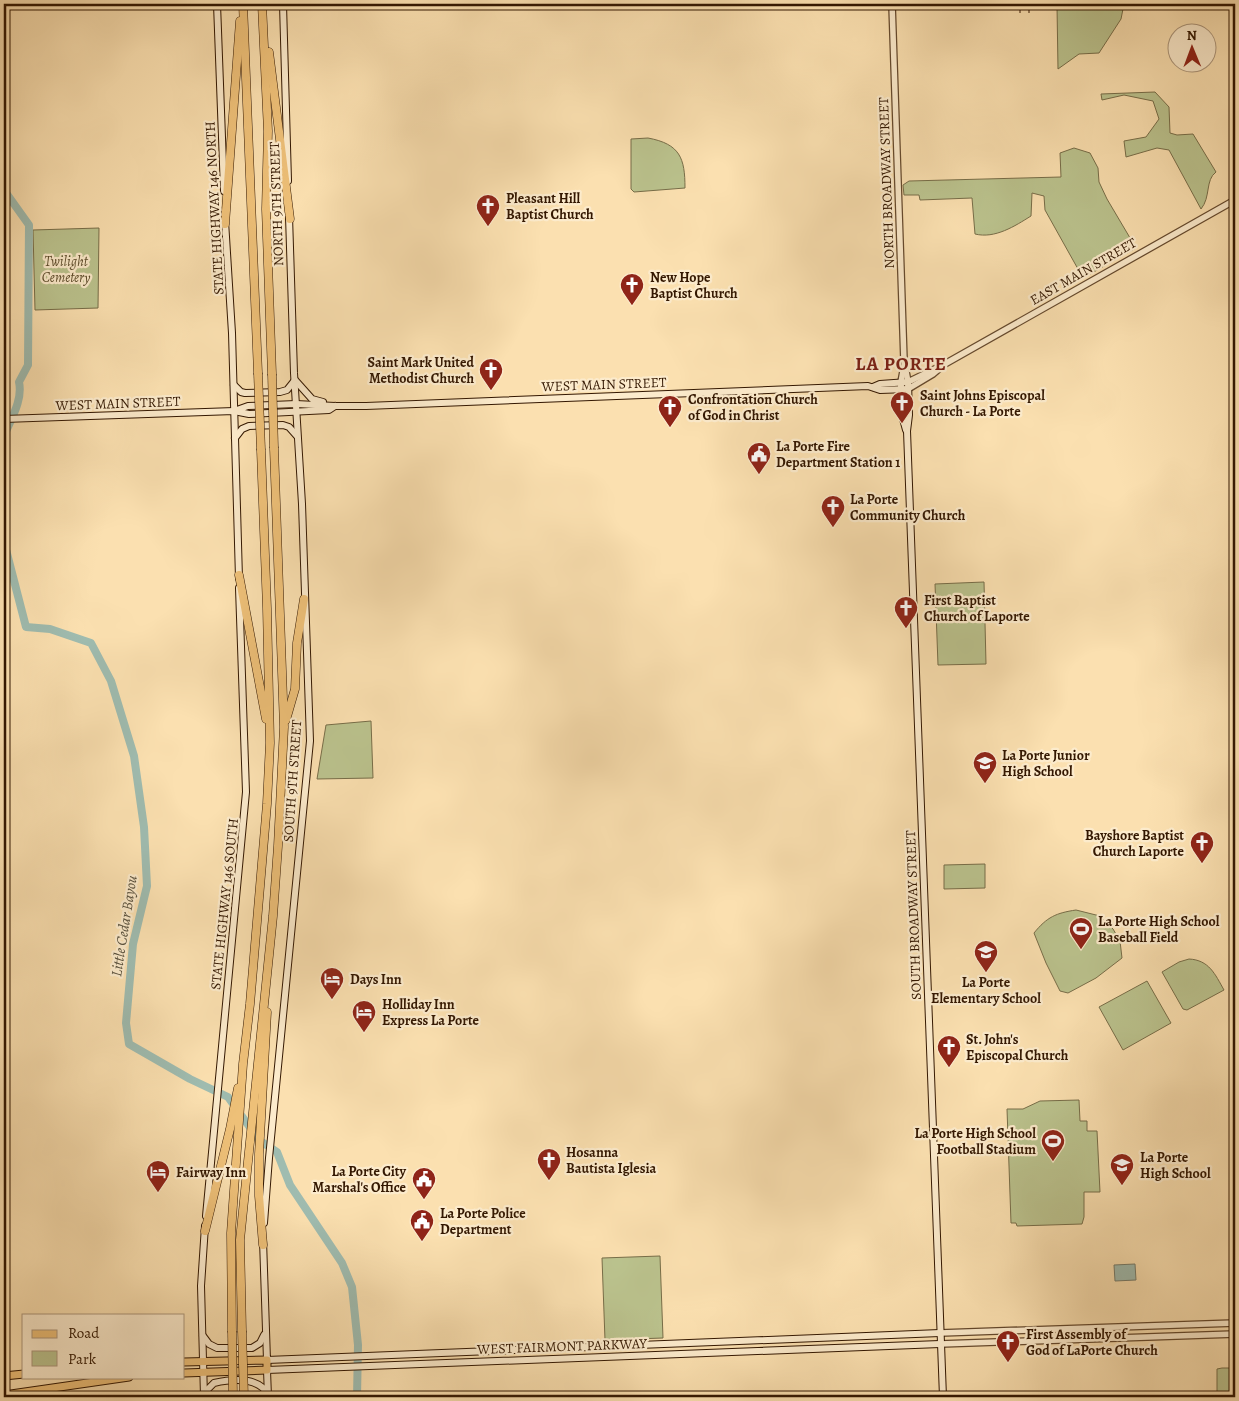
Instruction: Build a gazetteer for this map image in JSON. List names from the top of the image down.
{
  "streets": {
    "main road": [
      "NORTH 9TH STREET",
      "STATE HIGHWAY 146 NORTH",
      "WEST MAIN STREET",
      "SOUTH 9TH STREET",
      "STATE HIGHWAY 146 SOUTH",
      "SOUTH BROADWAY STREET",
      "WEST FAIRMONT PARKWAY"
    ],
    "street": ["NORTH BROADWAY STREET", "EAST MAIN STREET"]
  },
  "crossings": [
    ["NORTH BROADWAY STREET", "EAST MAIN STREET"],
    ["NORTH BROADWAY STREET", "WEST MAIN STREET"],
    ["NORTH BROADWAY STREET", "SOUTH BROADWAY STREET"],
    ["NORTH 9TH STREET", "WEST MAIN STREET"],
    ["NORTH 9TH STREET", "SOUTH 9TH STREET"],
    ["STATE HIGHWAY 146 NORTH", "WEST MAIN STREET"],
    ["STATE HIGHWAY 146 NORTH", "STATE HIGHWAY 146 SOUTH"],
    ["EAST MAIN STREET", "WEST MAIN STREET"],
    ["EAST MAIN STREET", "SOUTH BROADWAY STREET"],
    ["WEST MAIN STREET", "SOUTH 9TH STREET"],
    ["WEST MAIN STREET", "STATE HIGHWAY 146 SOUTH"],
    ["WEST MAIN STREET", "SOUTH BROADWAY STREET"],
    ["STATE HIGHWAY 146 SOUTH", "WEST FAIRMONT PARKWAY"],
    ["SOUTH BROADWAY STREET", "WEST FAIRMONT PARKWAY"]
  ],
  "districts": ["LA PORTE"],
  "water": ["Little Cedar Bayou"],
  "parks": ["Twilight Cemetery"],
  "places": {
    "church": [
      "Pleasant Hill Baptist Church",
      "New Hope Baptist Church",
      "Saint Mark United Methodist Church",
      "Saint Johns Episcopal Church - La Porte",
      "Confrontation Church of God in Christ",
      "La Porte Community Church",
      "First Baptist Church of Laporte",
      "Bayshore Baptist Church Laporte",
      "St. John's Episcopal Church",
      "Hosanna Bautista Iglesia",
      "First Assembly of God of LaPorte Church"
    ],
    "public building": ["La Porte Fire Department Station 1", "La Porte City Marshal's Office", "La Porte Police Department"],
    "school or university": ["La Porte Junior High School", "La Porte Elementary School", "La Porte High School"],
    "sports": ["La Porte High School Baseball Field", "La Porte High School Football Stadium"],
    "hotel": ["Days Inn", "Holliday Inn Express La Porte", "Fairway Inn"]
  },
  "legend": ["Road", "Park"],
  "north": "top"
}
